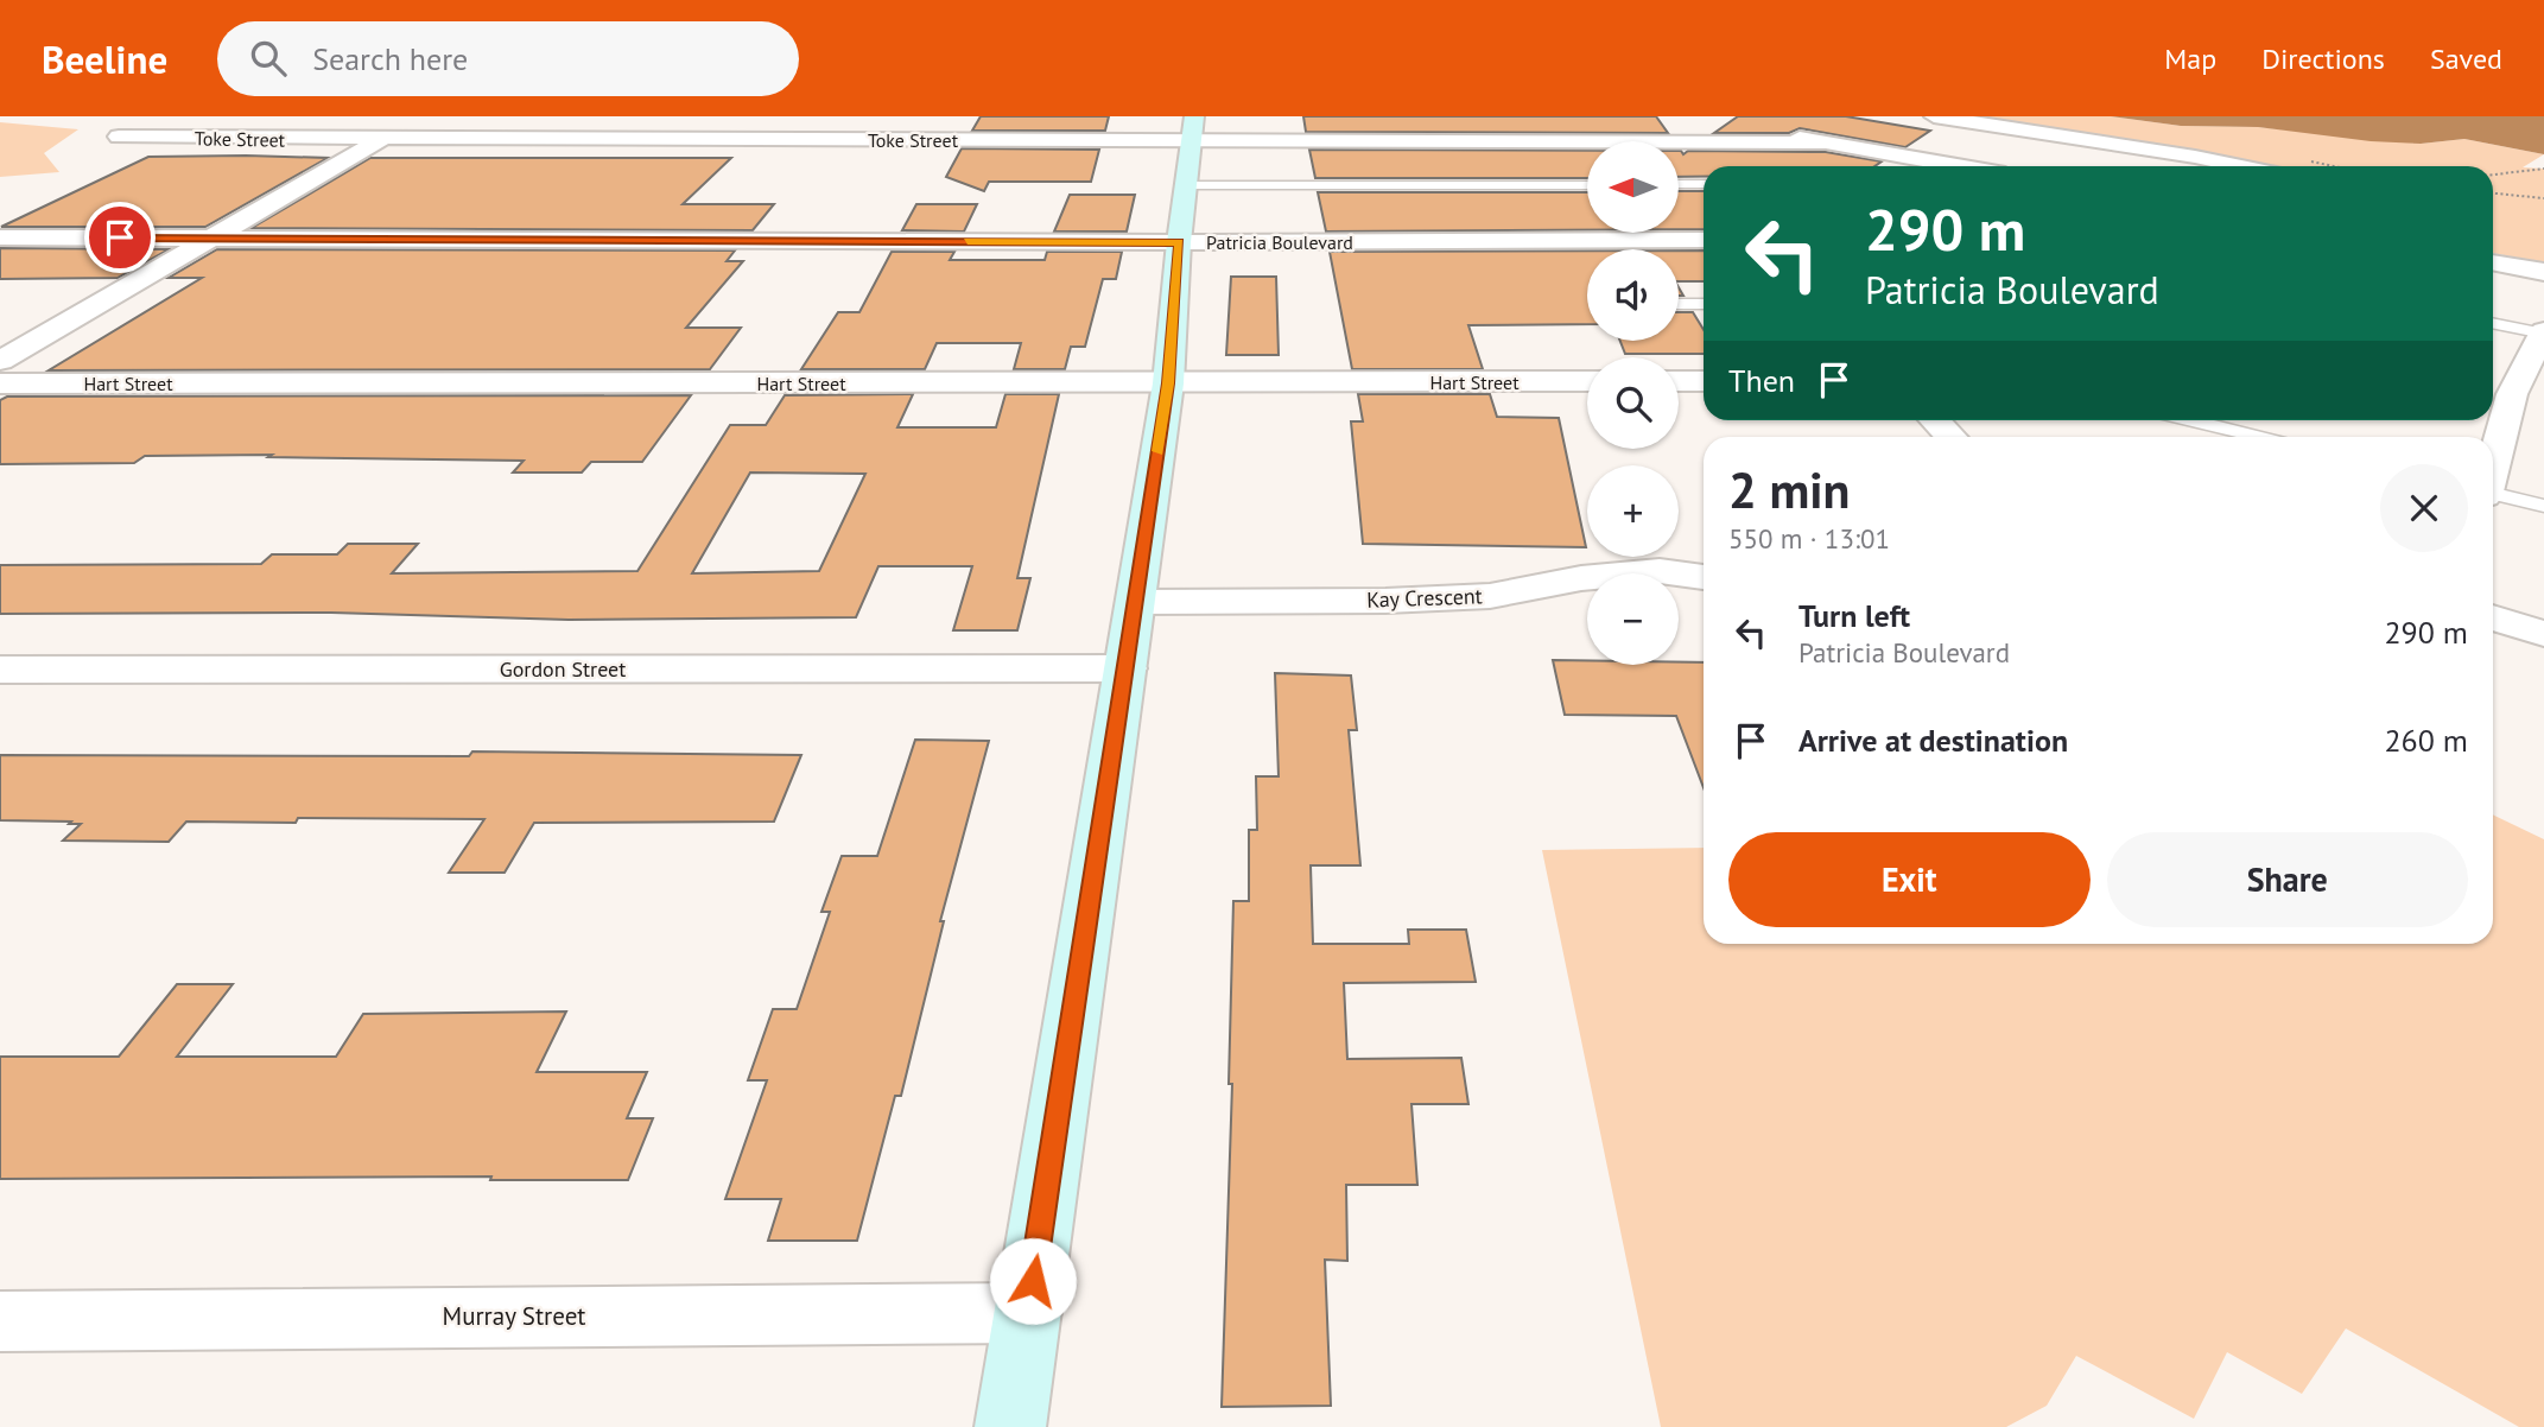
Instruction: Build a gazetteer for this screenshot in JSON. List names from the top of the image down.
{
  "streets": {
    "street": [
      "Toke Street",
      "Patricia Boulevard",
      "Hart Street",
      "Kay Crescent",
      "Gordon Street",
      "Murray Street"
    ]
  },
  "north": "left",
  "page": {
    "header": "Beeline",
    "search": "Search here",
    "nav": ["Map", "Directions", "Saved"],
    "map_buttons": ["+", "−"],
    "turn": ["290 m", "Patricia Boulevard"],
    "then": "Then",
    "heading": ["2 min", "550 m · 13:01"],
    "list": [
      {
        "name": "Turn left",
        "note": "Patricia Boulevard",
        "value": "290 m"
      },
      {
        "name": "Arrive at destination",
        "value": "260 m"
      }
    ],
    "buttons": ["Exit", "Share"]
  }
}
